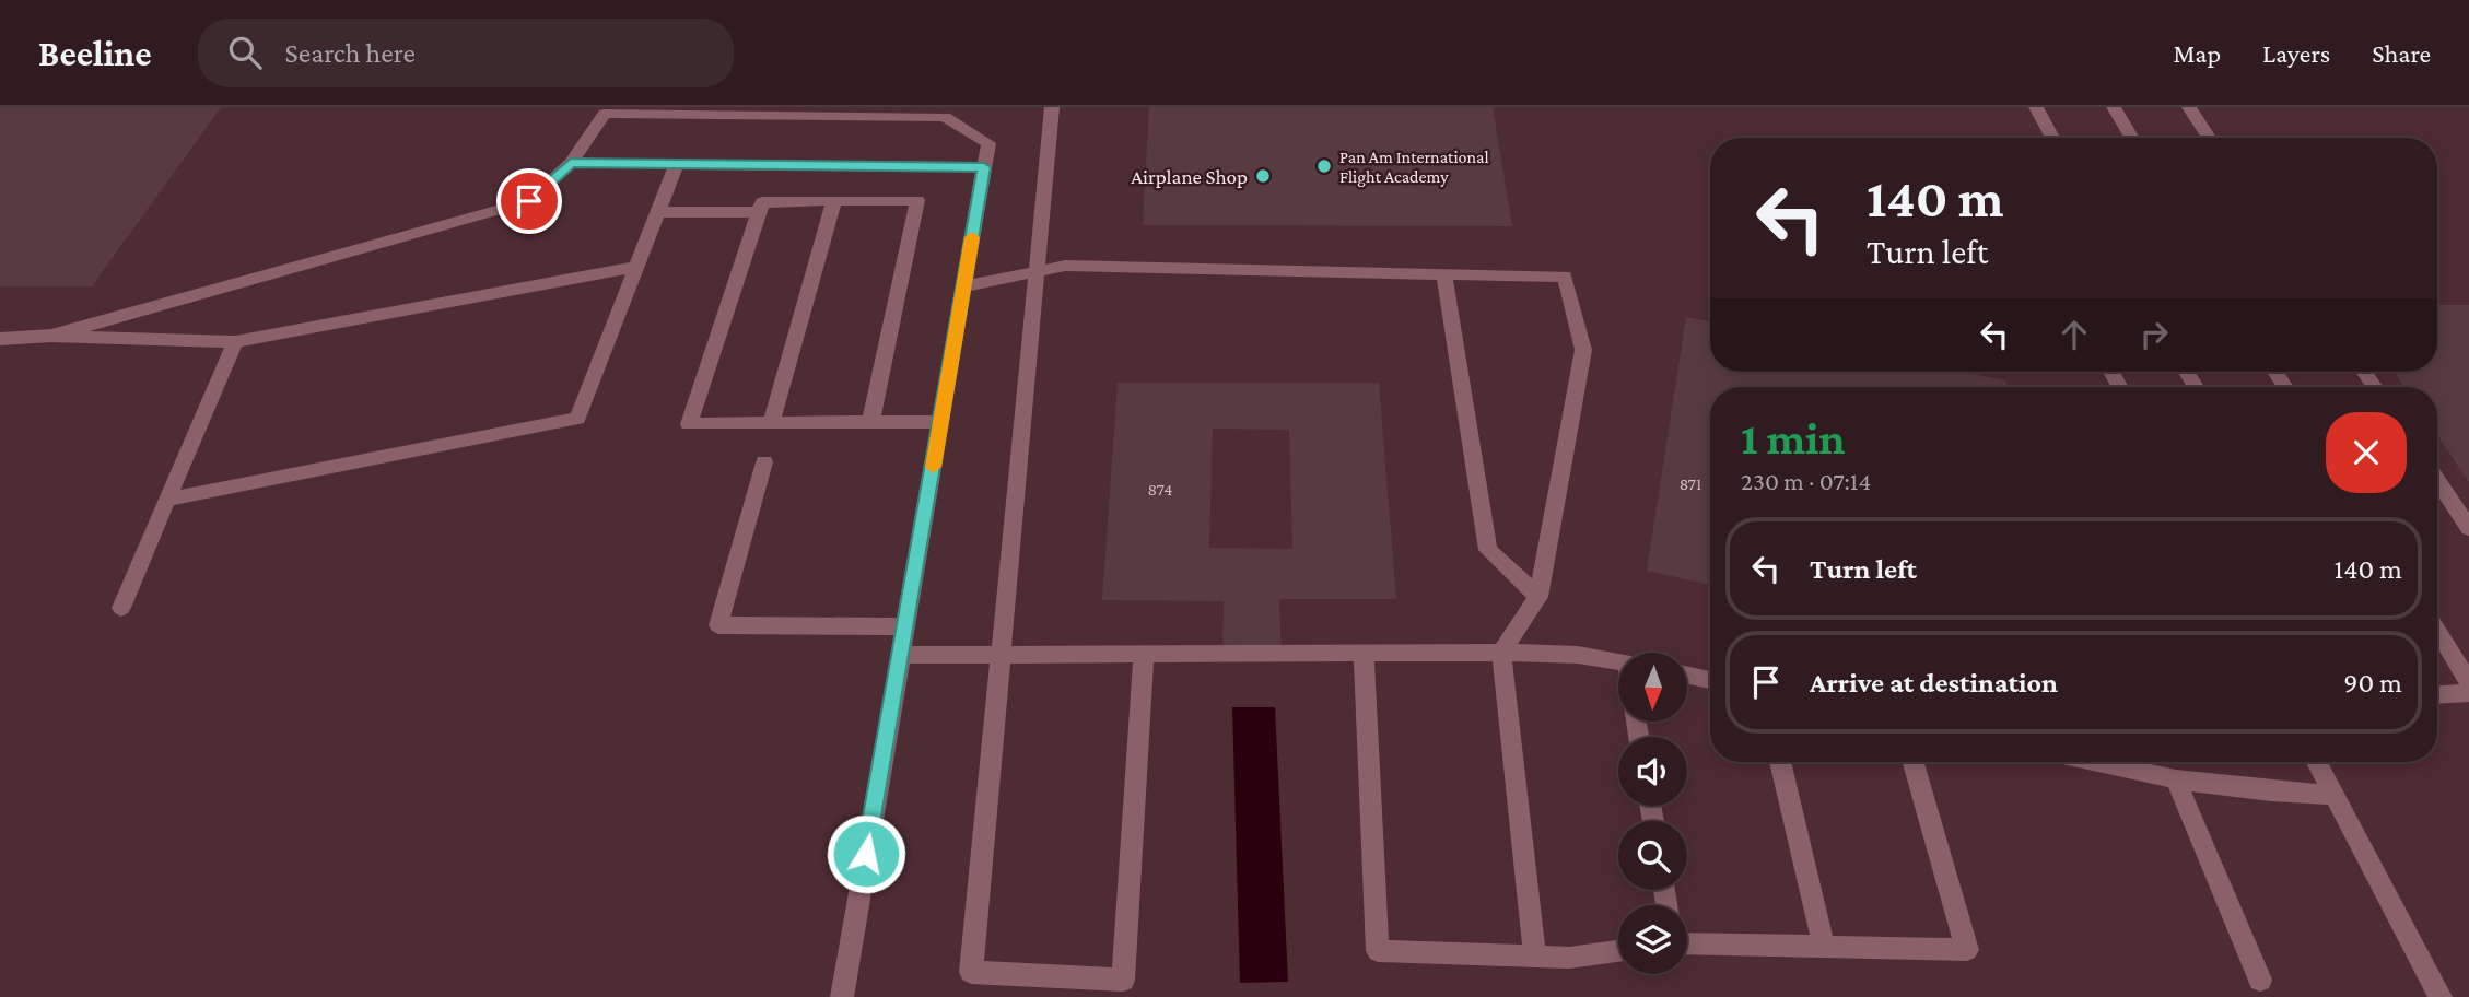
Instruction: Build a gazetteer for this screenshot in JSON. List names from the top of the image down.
{
  "places": ["Pan Am International Flight Academy", "Airplane Shop"],
  "house_numbers": ["871", "874"],
  "north": "bottom",
  "page": {
    "header": "Beeline",
    "search": "Search here",
    "nav": ["Map", "Layers", "Share"],
    "turn": ["140 m", "Turn left"],
    "heading": ["1 min", "230 m · 07:14"],
    "list": [
      {
        "name": "Turn left",
        "value": "140 m"
      },
      {
        "name": "Arrive at destination",
        "value": "90 m"
      }
    ]
  }
}
